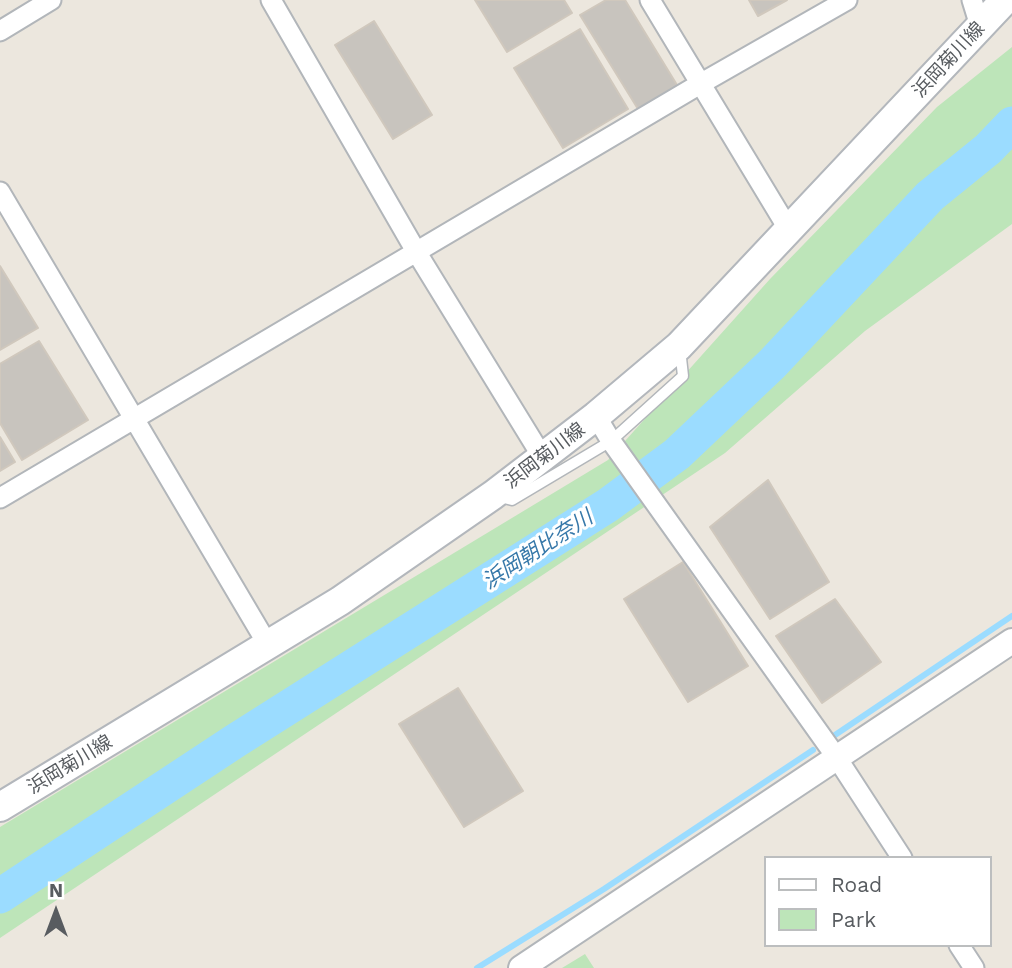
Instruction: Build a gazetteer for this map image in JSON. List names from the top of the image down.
{
  "streets": {
    "main road": ["浜岡菊川線"]
  },
  "water": ["浜岡朝比奈川"],
  "legend": ["Road", "Park"],
  "north": "top"
}
